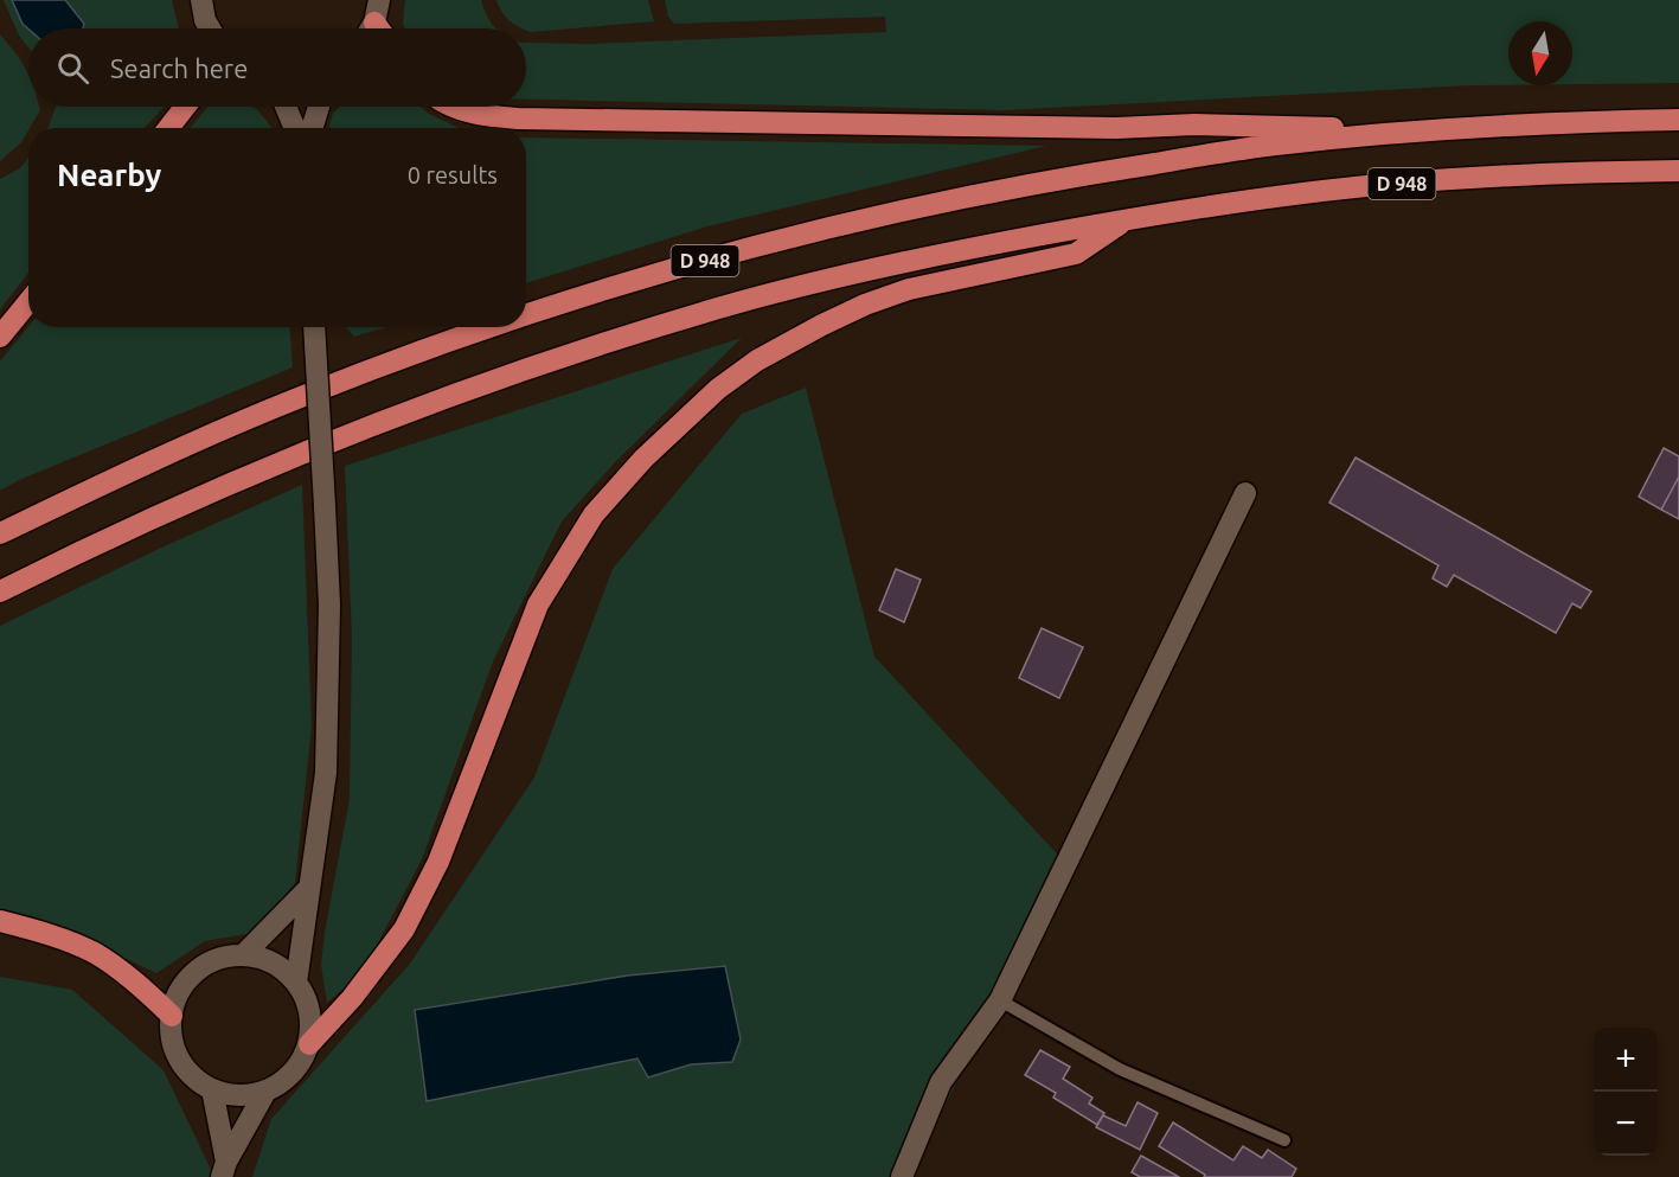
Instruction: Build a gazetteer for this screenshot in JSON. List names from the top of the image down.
{
  "streets": {
    "highway": ["D 948"]
  },
  "north": "bottom",
  "page": {
    "search": "Search here",
    "heading": ["Nearby", "0 results"],
    "map_buttons": ["+", "−"]
  }
}
